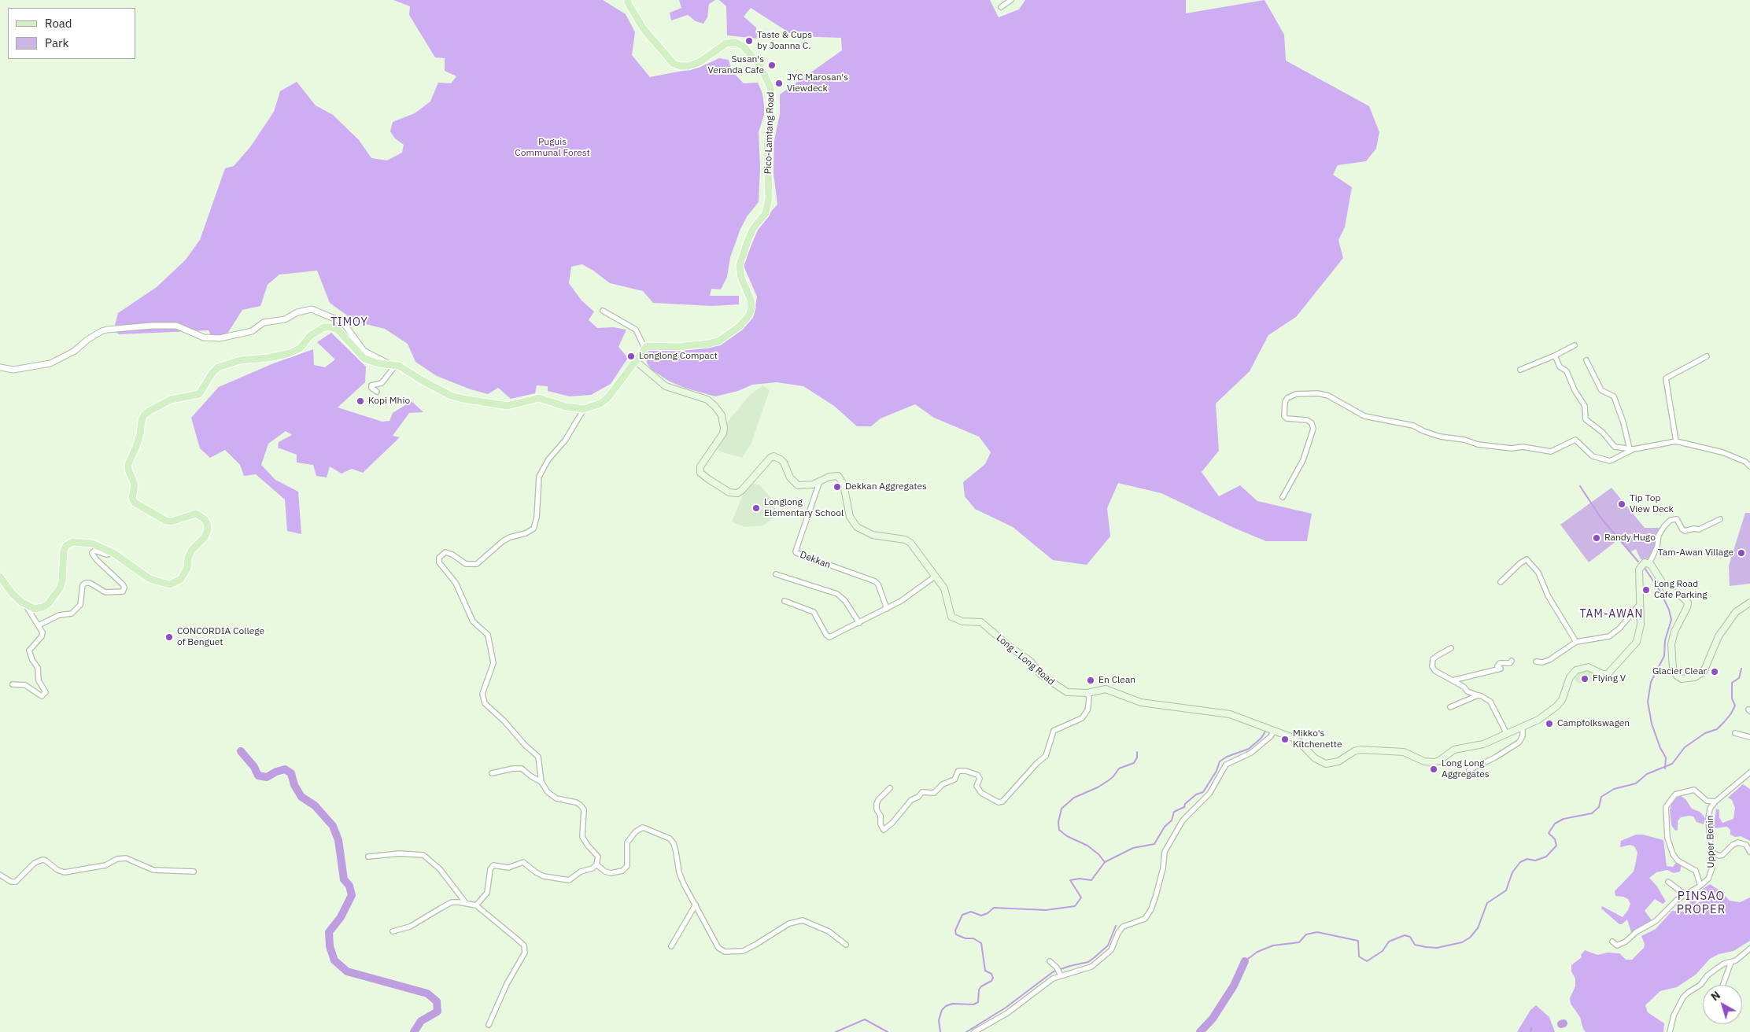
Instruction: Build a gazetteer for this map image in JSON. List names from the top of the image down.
{
  "streets": {
    "main road": ["Pico-Lamtang Road", "Long - Long Road"],
    "street": ["Dekkan", "Upper Benin"]
  },
  "crossings": [
    ["Dekkan", "Long - Long Road"]
  ],
  "districts": ["TIMOY", "TAM-AWAN", "PINSAO PROPER"],
  "parks": ["Puguis Communal Forest"],
  "places": [
    "Taste & Cups by Joanna C.",
    "Susan's Veranda Cafe",
    "JYC Marosan's Viewdeck",
    "Longlong Compact",
    "Kopi Mhio",
    "Dekkan Aggregates",
    "Tip Top View Deck",
    "Longlong Elementary School",
    "Randy Hugo",
    "Tam-Awan Village",
    "Long Road Cafe Parking",
    "CONCORDIA College of Benguet",
    "Glacier Clear",
    "Flying V",
    "En Clean",
    "Campfolkswagen",
    "Mikko's Kitchenette",
    "Long Long Aggregates"
  ],
  "legend": ["Road", "Park"],
  "north": "top left"
}
